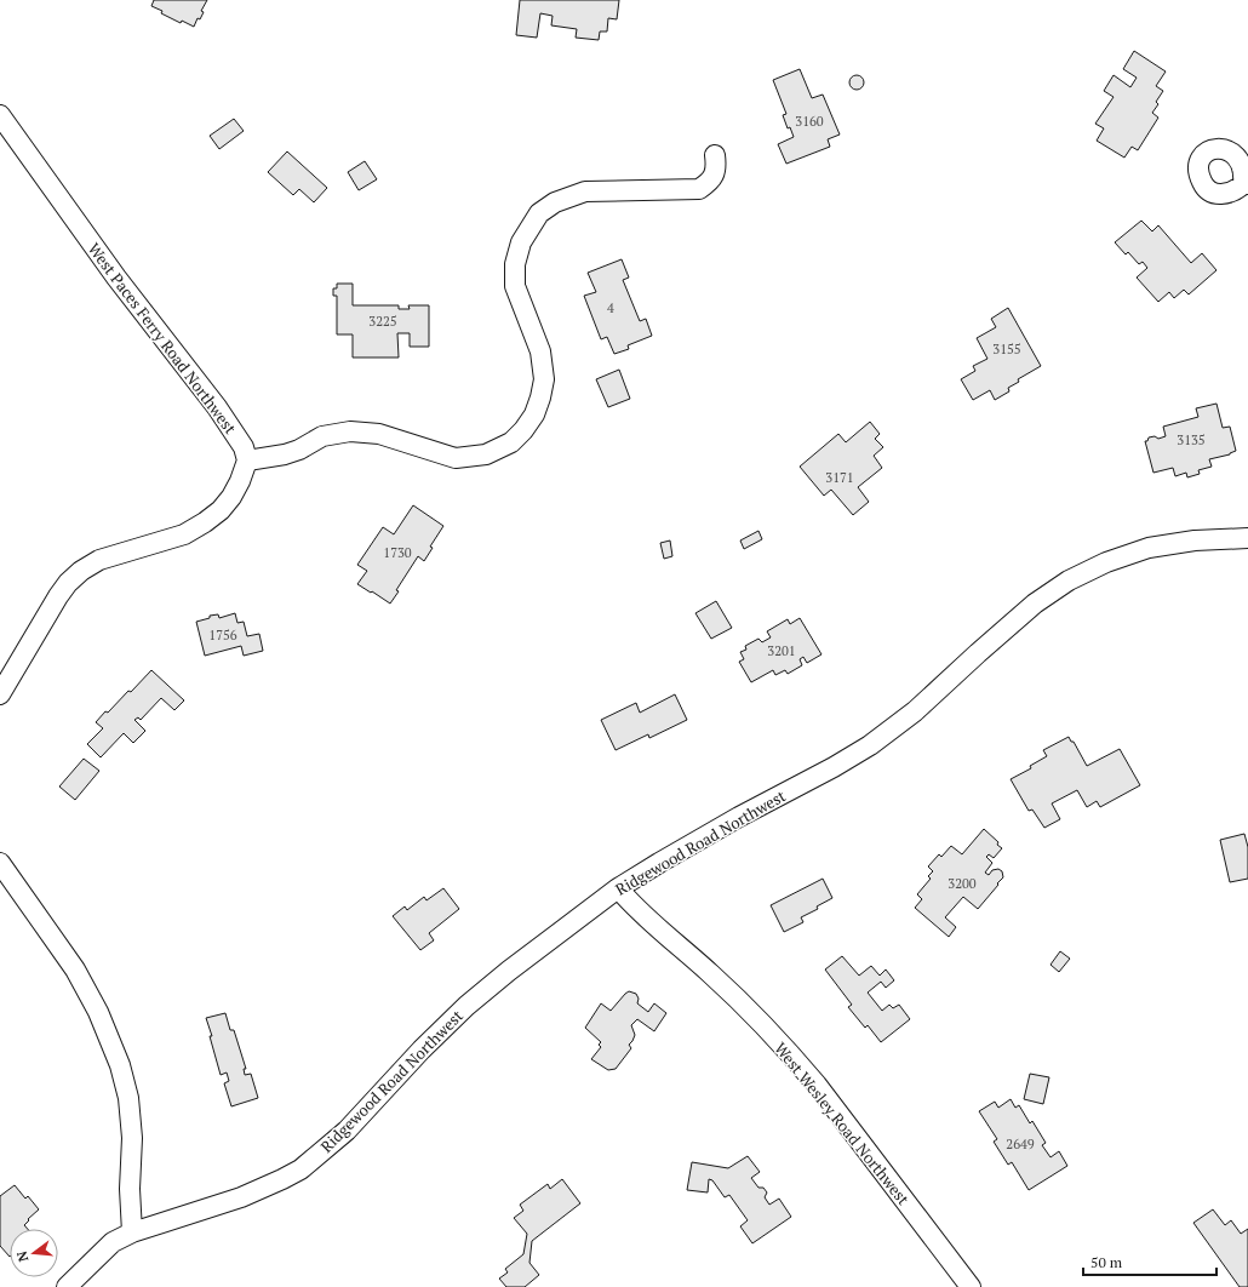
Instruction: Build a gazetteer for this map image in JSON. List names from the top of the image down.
{
  "streets": {
    "street": ["West Paces Ferry Road Northwest", "Ridgewood Road Northwest", "West Wesley Road Northwest"]
  },
  "crossings": [
    ["Ridgewood Road Northwest", "West Wesley Road Northwest"]
  ],
  "house_numbers": [
    "3160",
    "4",
    "3225",
    "3155",
    "3135",
    "3171",
    "1730",
    "1756",
    "3201",
    "3200",
    "2649"
  ],
  "scale_bar": "50 m",
  "north": "left"
}
